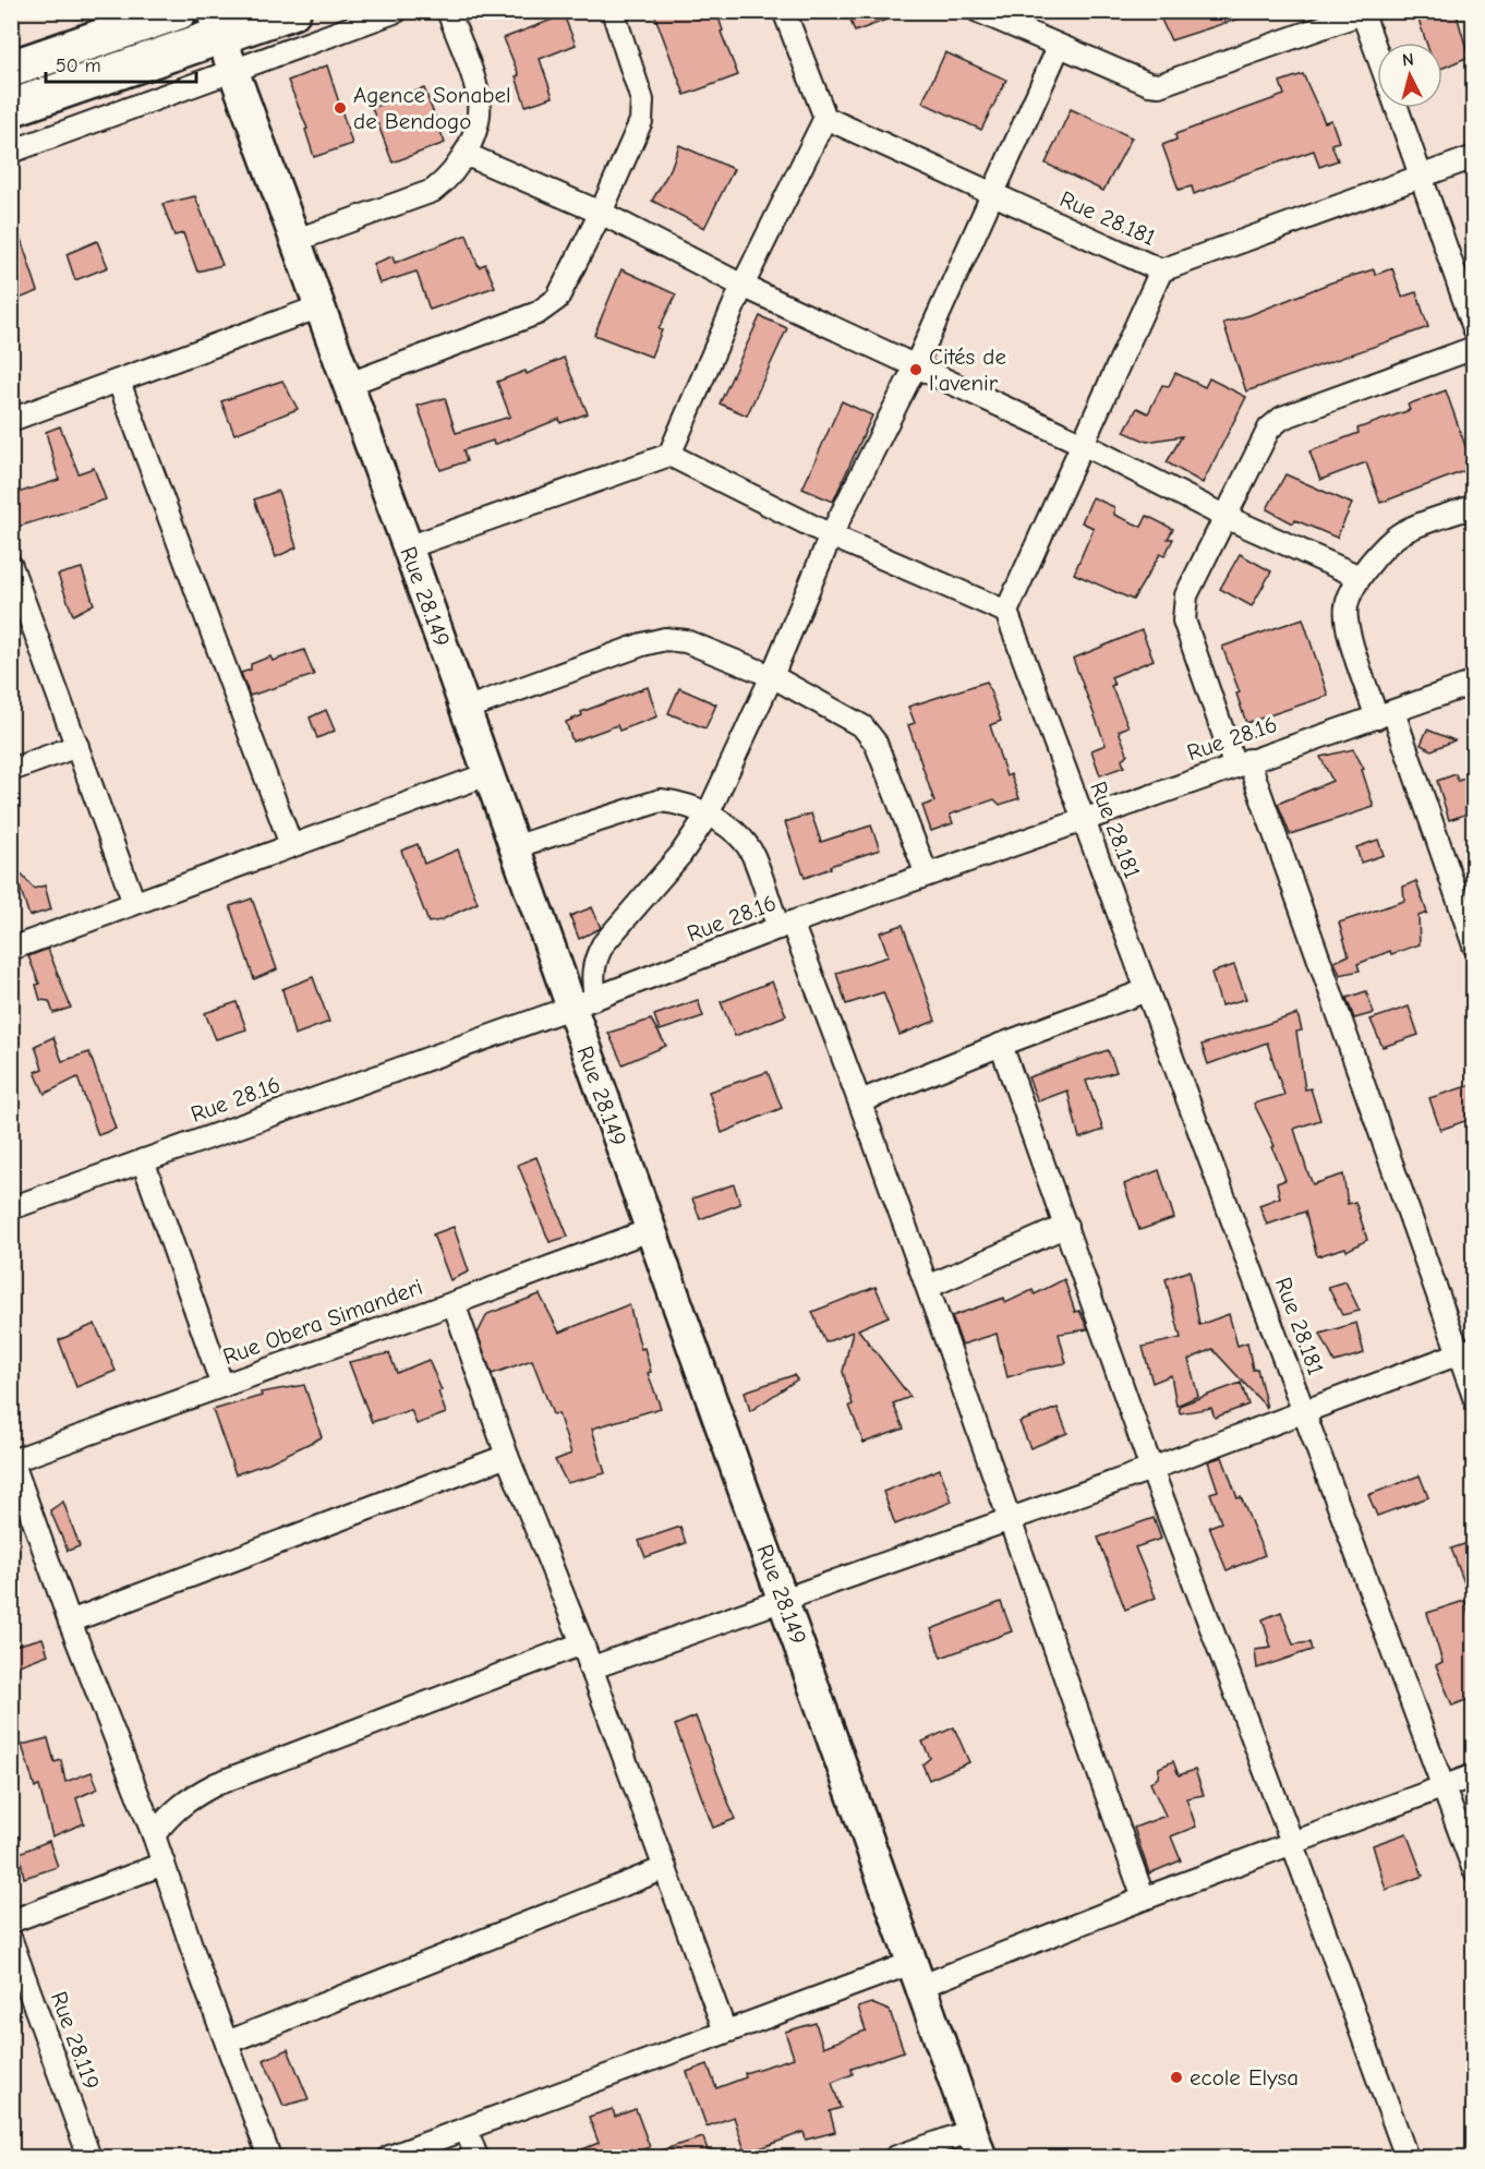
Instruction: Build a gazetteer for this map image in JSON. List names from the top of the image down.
{
  "streets": {
    "street": [
      "Rue 28.181",
      "Rue 28.149",
      "Rue 28.16",
      "Rue Obera Simanderi",
      "Rue 28.119"
    ]
  },
  "crossings": [
    ["Rue 28.181", "Rue 28.16"],
    ["Rue 28.149", "Rue 28.16"],
    ["Rue 28.149", "Rue Obera Simanderi"]
  ],
  "places": ["Agence Sonabel de Bendogo", "Cités de l'avenir", "ecole Elysa"],
  "scale_bar": "50 m",
  "north": "top"
}
